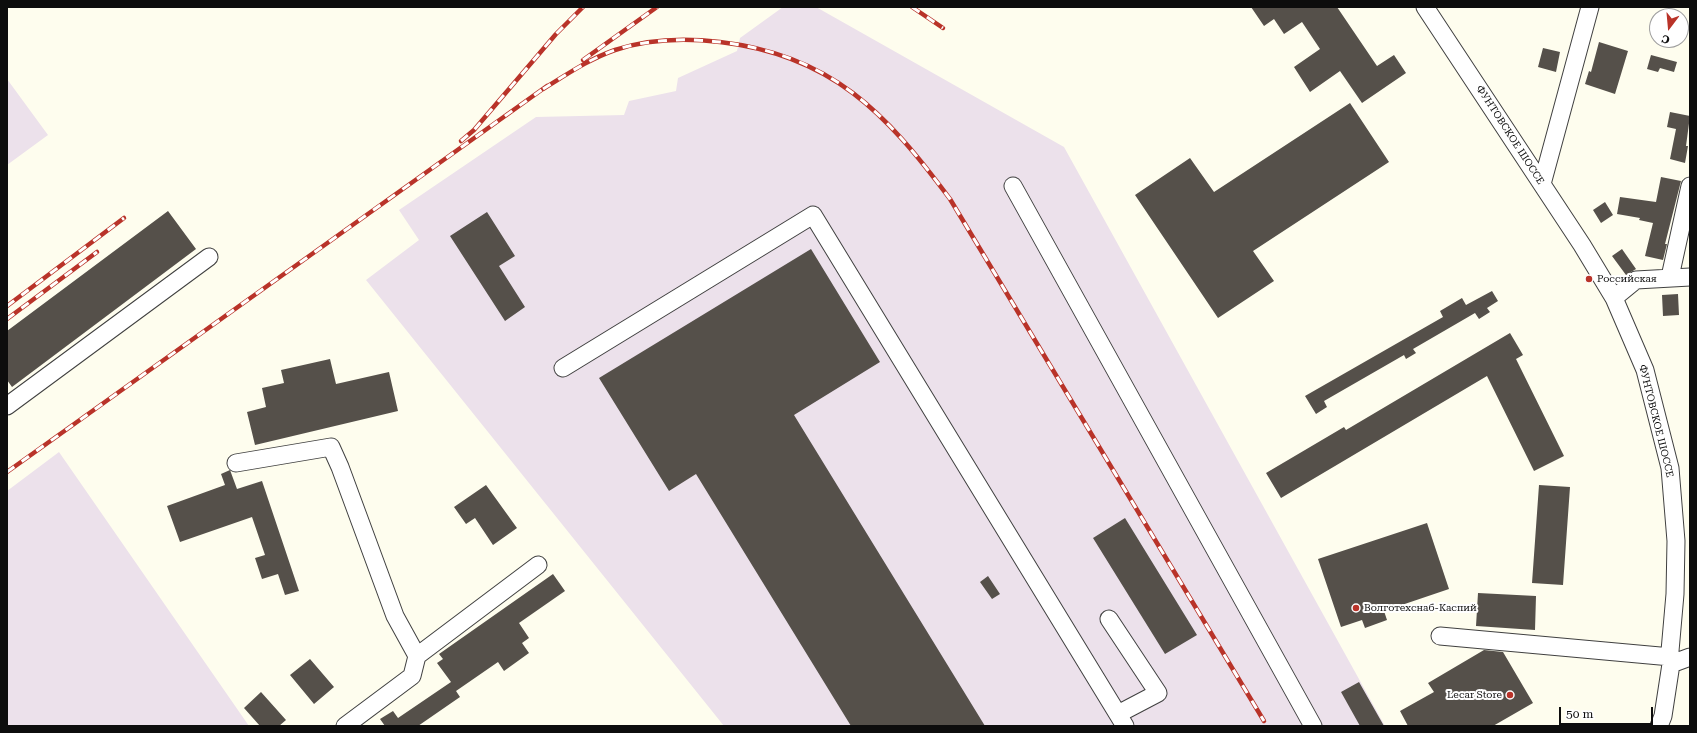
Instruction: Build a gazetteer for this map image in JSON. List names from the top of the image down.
{
  "streets": {
    "street": ["ФУНТОВСКОЕ ШОССЕ"]
  },
  "places": ["Российская", "Волготехснаб-Каспий", "Lecar Store"],
  "scale_bar": "50 m",
  "north": "bottom"
}
